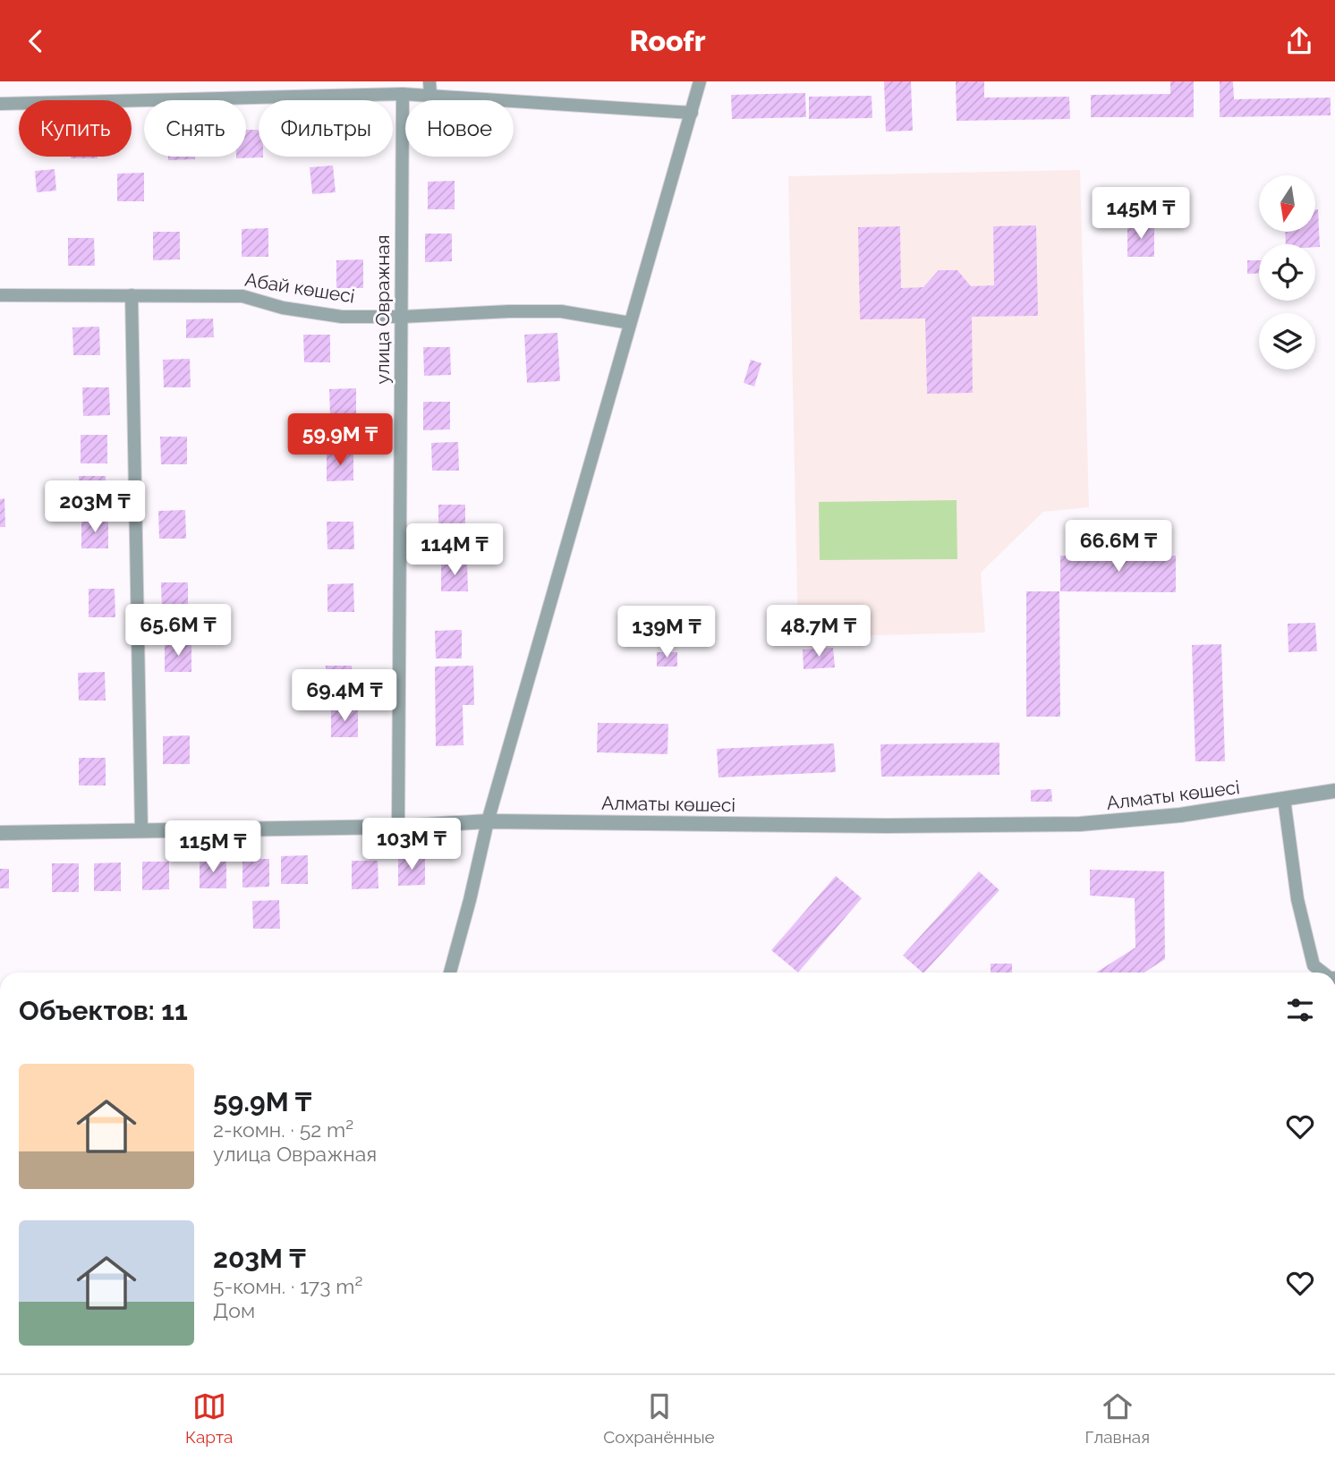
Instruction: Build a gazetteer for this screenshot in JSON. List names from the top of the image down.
{
  "streets": {
    "street": ["Абай көшесі", "улица Овражная", "Алматы көшесі"]
  },
  "crossings": [
    ["Абай көшесі", "улица Овражная"],
    ["улица Овражная", "Алматы көшесі"]
  ],
  "north": "bottom",
  "page": {
    "header": "Roofr",
    "chip": [
      "Купить",
      "Снять",
      "Фильтры",
      "Новое"
    ],
    "price": [
      "145M ₸",
      "59.9M ₸",
      "203M ₸",
      "66.6M ₸",
      "114M ₸",
      "65.6M ₸",
      "48.7M ₸",
      "139M ₸",
      "69.4M ₸",
      "103M ₸",
      "115M ₸"
    ],
    "heading": "Объектов: 11",
    "list": [
      {
        "name": "59.9M ₸",
        "note": "2-комн. · 52 m² · улица Овражная"
      },
      {
        "name": "203M ₸",
        "note": "5-комн. · 173 m² · Дом"
      }
    ],
    "tabs": ["Карта", "Сохранённые", "Главная"]
  }
}
